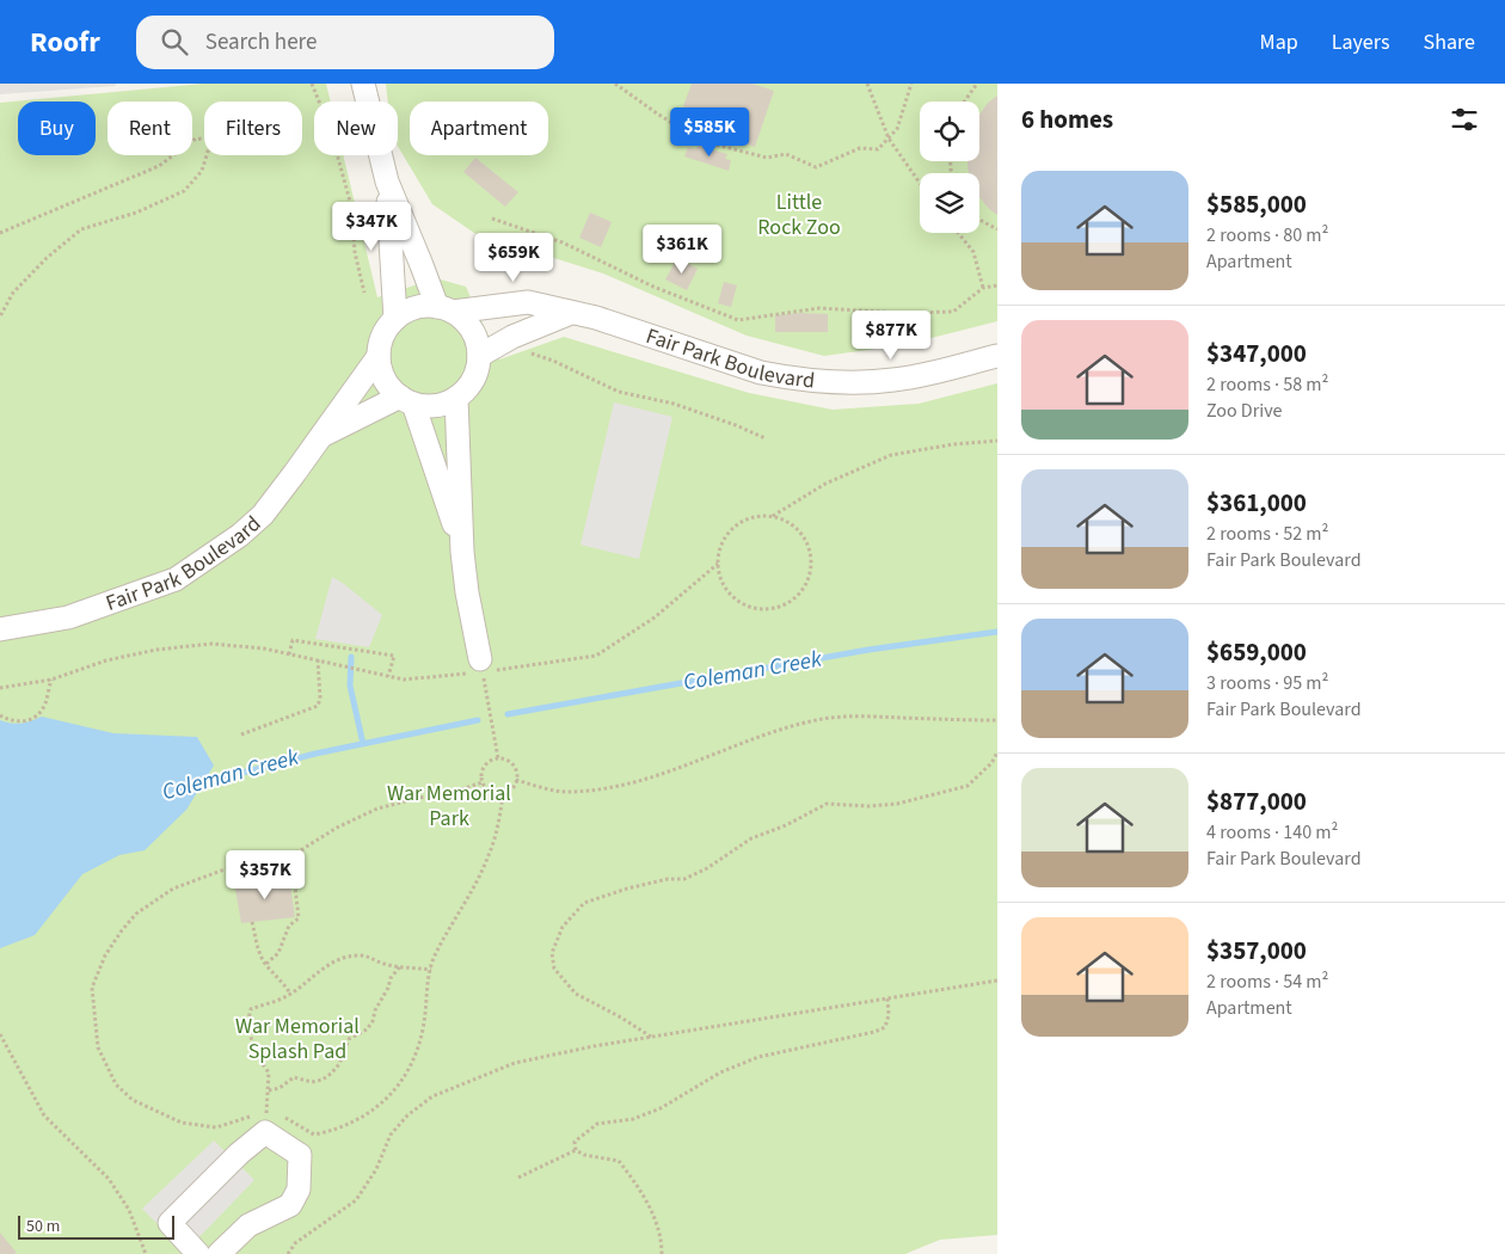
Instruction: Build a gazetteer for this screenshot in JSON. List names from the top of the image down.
{
  "streets": {
    "street": ["Fair Park Boulevard"]
  },
  "water": ["Coleman Creek"],
  "parks": ["Little Rock Zoo", "War Memorial Park", "War Memorial Splash Pad"],
  "scale_bar": "50 m",
  "page": {
    "header": "Roofr",
    "search": "Search here",
    "nav": ["Map", "Layers", "Share"],
    "heading": "6 homes",
    "chip": [
      "Buy",
      "Rent",
      "Filters",
      "New",
      "Apartment"
    ],
    "price": [
      "$585K",
      "$347K",
      "$361K",
      "$659K",
      "$877K",
      "$357K"
    ],
    "list": [
      {
        "name": "$585,000",
        "note": "2 rooms · 80 m² · Apartment"
      },
      {
        "name": "$347,000",
        "note": "2 rooms · 58 m² · Zoo Drive"
      },
      {
        "name": "$361,000",
        "note": "2 rooms · 52 m² · Fair Park Boulevard"
      },
      {
        "name": "$659,000",
        "note": "3 rooms · 95 m² · Fair Park Boulevard"
      },
      {
        "name": "$877,000",
        "note": "4 rooms · 140 m² · Fair Park Boulevard"
      },
      {
        "name": "$357,000",
        "note": "2 rooms · 54 m² · Apartment"
      }
    ],
    "scale": "50 m"
  }
}
